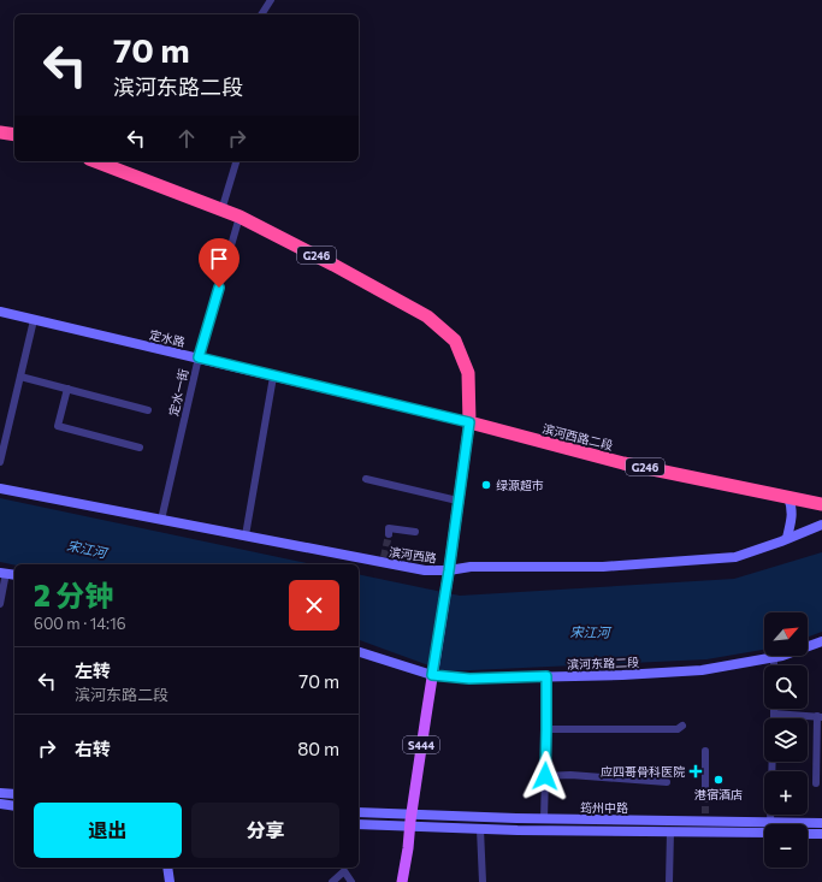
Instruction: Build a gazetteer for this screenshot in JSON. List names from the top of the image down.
{
  "streets": {
    "highway": ["G246", "滨河西路二段"],
    "main road": [
      "定水路",
      "滨河西路",
      "滨河东路二段",
      "S444",
      "筠州中路"
    ],
    "street": ["定水一街"]
  },
  "crossings": [
    ["G246", "定水路"],
    ["G246", "定水一街"],
    ["G246", "滨河西路二段"],
    ["G246", "S444"],
    ["定水路", "定水一街"],
    ["定水路", "滨河西路二段"],
    ["定水路", "S444"],
    ["定水一街", "滨河西路"],
    ["滨河西路二段", "S444"],
    ["滨河西路", "S444"],
    ["滨河东路二段", "S444"],
    ["S444", "筠州中路"]
  ],
  "water": ["宋江河"],
  "places": {
    "other": ["绿源超市", "港宿酒店"],
    "health": ["应四哥骨科医院"]
  },
  "north": "top right",
  "page": {
    "turn": ["70 m", "滨河东路二段"],
    "heading": ["2 分钟", "600 m · 14:16"],
    "map_buttons": ["+", "−"],
    "list": [
      {
        "name": "左转",
        "note": "滨河东路二段",
        "value": "70 m"
      },
      {
        "name": "右转",
        "value": "80 m"
      }
    ],
    "buttons": ["退出", "分享"]
  }
}
